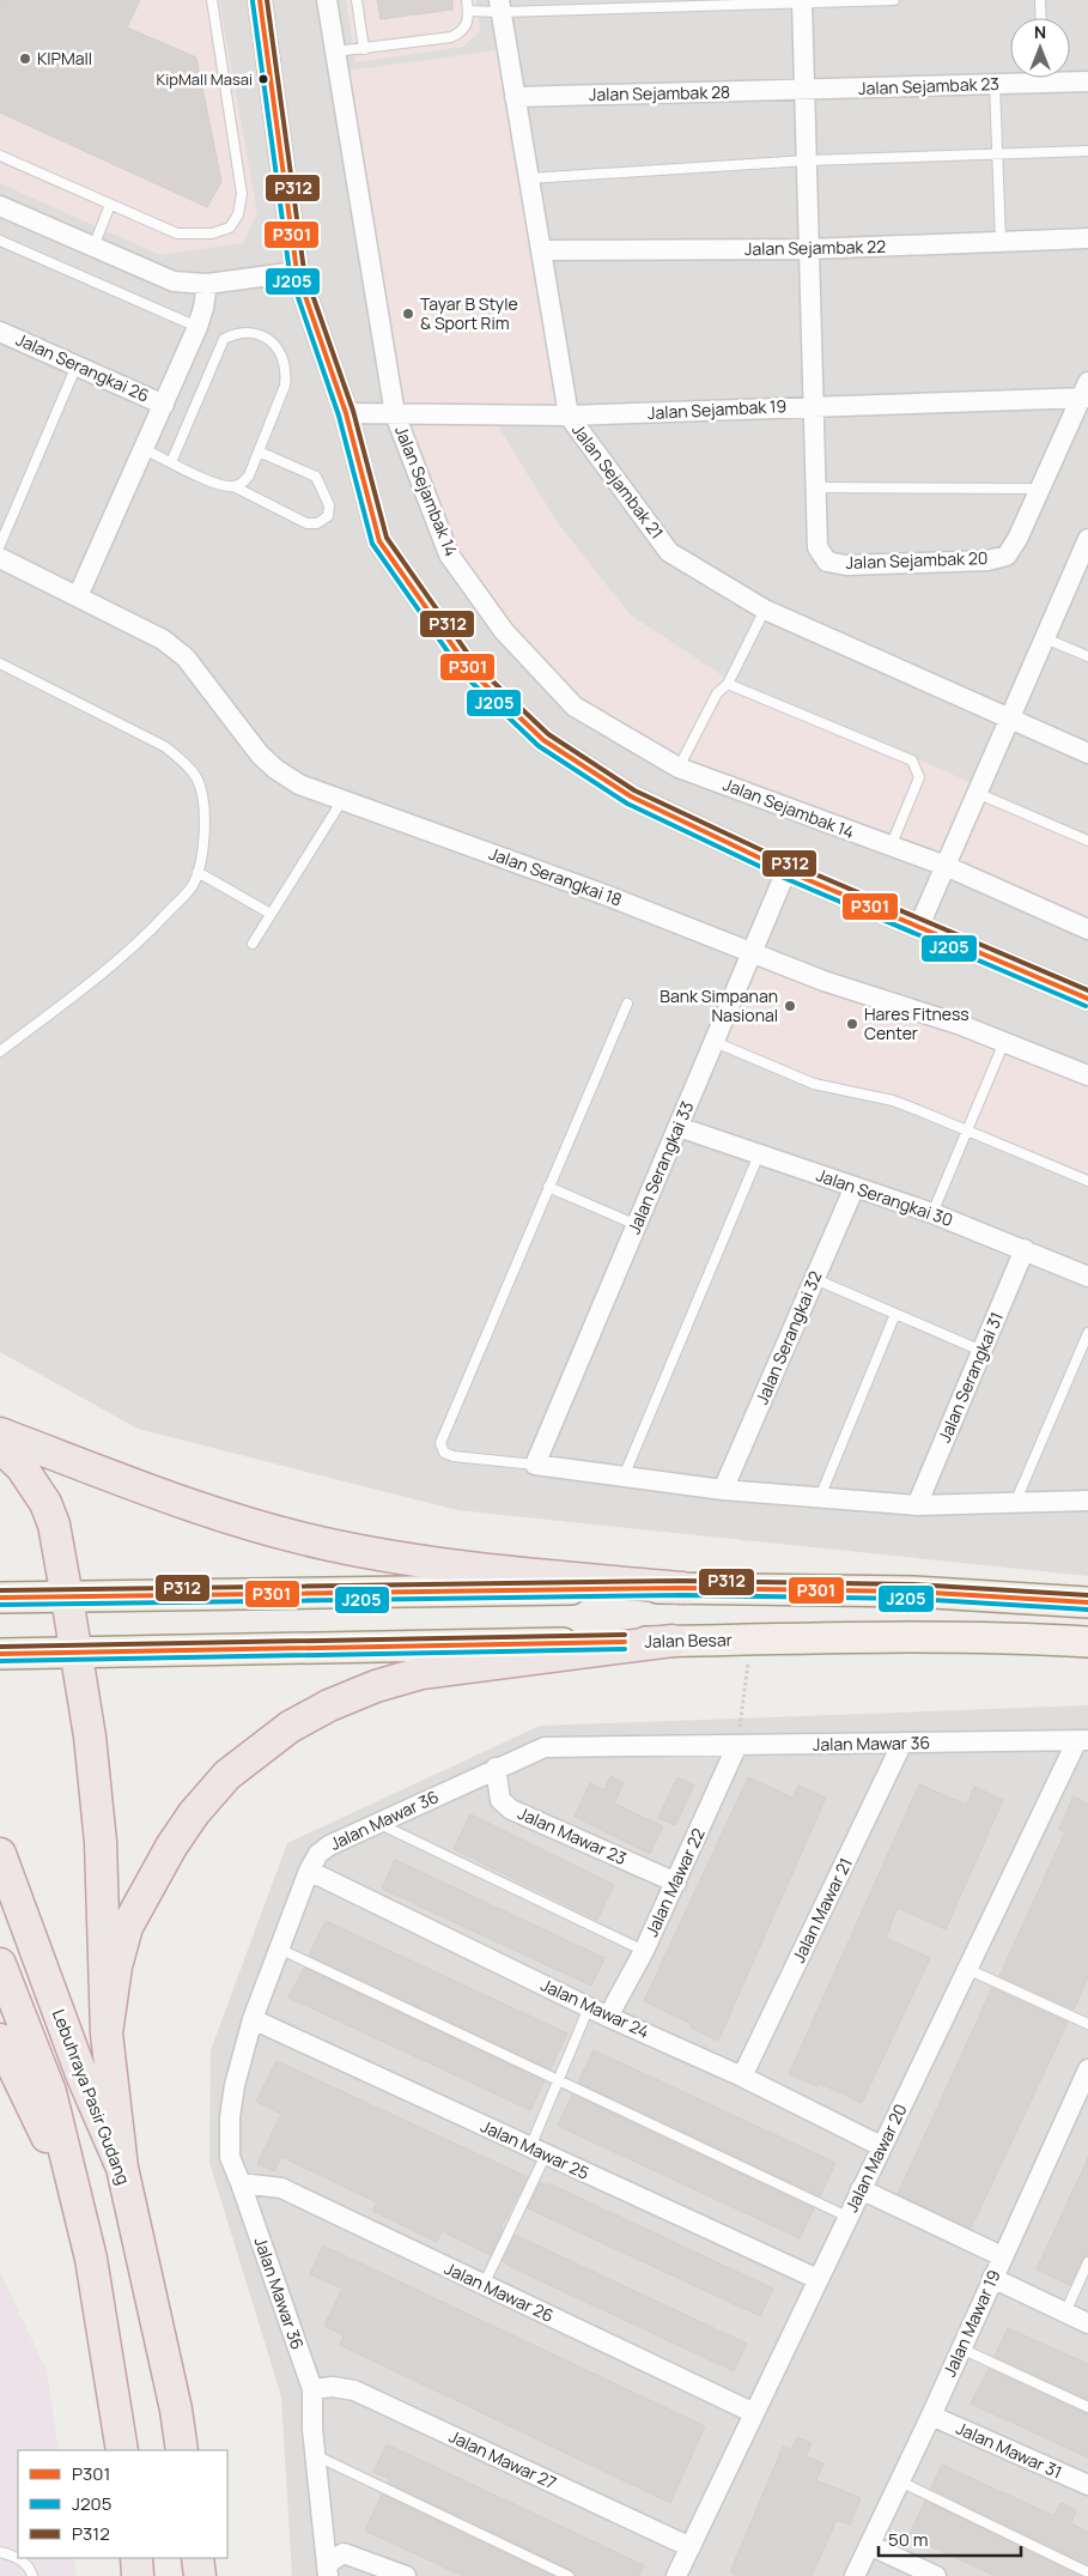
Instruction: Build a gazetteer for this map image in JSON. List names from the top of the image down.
{
  "streets": {
    "highway": ["Lebuhraya Pasir Gudang"],
    "main road": ["Jalan Besar"],
    "street": [
      "Jalan Sejambak 23",
      "Jalan Sejambak 28",
      "Jalan Sejambak 22",
      "Jalan Serangkai 26",
      "Jalan Sejambak 19",
      "Jalan Sejambak 21",
      "Jalan Sejambak 14",
      "Jalan Sejambak 20",
      "Jalan Serangkai 18",
      "Jalan Serangkai 33",
      "Jalan Serangkai 30",
      "Jalan Serangkai 32",
      "Jalan Serangkai 31",
      "Jalan Mawar 36",
      "Jalan Mawar 23",
      "Jalan Mawar 22",
      "Jalan Mawar 21",
      "Jalan Mawar 24",
      "Jalan Mawar 25",
      "Jalan Mawar 20",
      "Jalan Mawar 26",
      "Jalan Mawar 19",
      "Jalan Mawar 31",
      "Jalan Mawar 27"
    ]
  },
  "crossings": [
    ["Jalan Sejambak 23", "Jalan Sejambak 28"],
    ["Jalan Sejambak 28", "Jalan Sejambak 21"],
    ["Jalan Sejambak 22", "Jalan Sejambak 21"],
    ["Jalan Sejambak 19", "Jalan Sejambak 21"],
    ["Jalan Sejambak 19", "Jalan Sejambak 14"],
    ["Jalan Serangkai 18", "Jalan Serangkai 33"],
    ["Jalan Serangkai 33", "Jalan Serangkai 30"],
    ["Jalan Serangkai 30", "Jalan Serangkai 32"],
    ["Jalan Serangkai 30", "Jalan Serangkai 31"],
    ["Jalan Mawar 36", "Jalan Mawar 23"],
    ["Jalan Mawar 36", "Jalan Mawar 22"],
    ["Jalan Mawar 36", "Jalan Mawar 21"],
    ["Jalan Mawar 36", "Jalan Mawar 24"],
    ["Jalan Mawar 36", "Jalan Mawar 25"],
    ["Jalan Mawar 36", "Jalan Mawar 20"],
    ["Jalan Mawar 36", "Jalan Mawar 26"],
    ["Jalan Mawar 36", "Jalan Mawar 27"],
    ["Jalan Mawar 23", "Jalan Mawar 22"],
    ["Jalan Mawar 22", "Jalan Mawar 24"],
    ["Jalan Mawar 21", "Jalan Mawar 24"],
    ["Jalan Mawar 24", "Jalan Mawar 20"],
    ["Jalan Mawar 25", "Jalan Mawar 20"],
    ["Jalan Mawar 20", "Jalan Mawar 26"],
    ["Jalan Mawar 20", "Jalan Mawar 27"],
    ["Jalan Mawar 19", "Jalan Mawar 31"]
  ],
  "places": [
    "KIPMall",
    "KipMall Masai",
    "Tayar B Style & Sport Rim",
    "Bank Simpanan Nasional",
    "Hares Fitness Center"
  ],
  "lines": ["transit line P301", "transit line P312", "transit line J205"],
  "legend": ["P301", "J205", "P312"],
  "scale_bar": "50 m",
  "north": "top"
}
